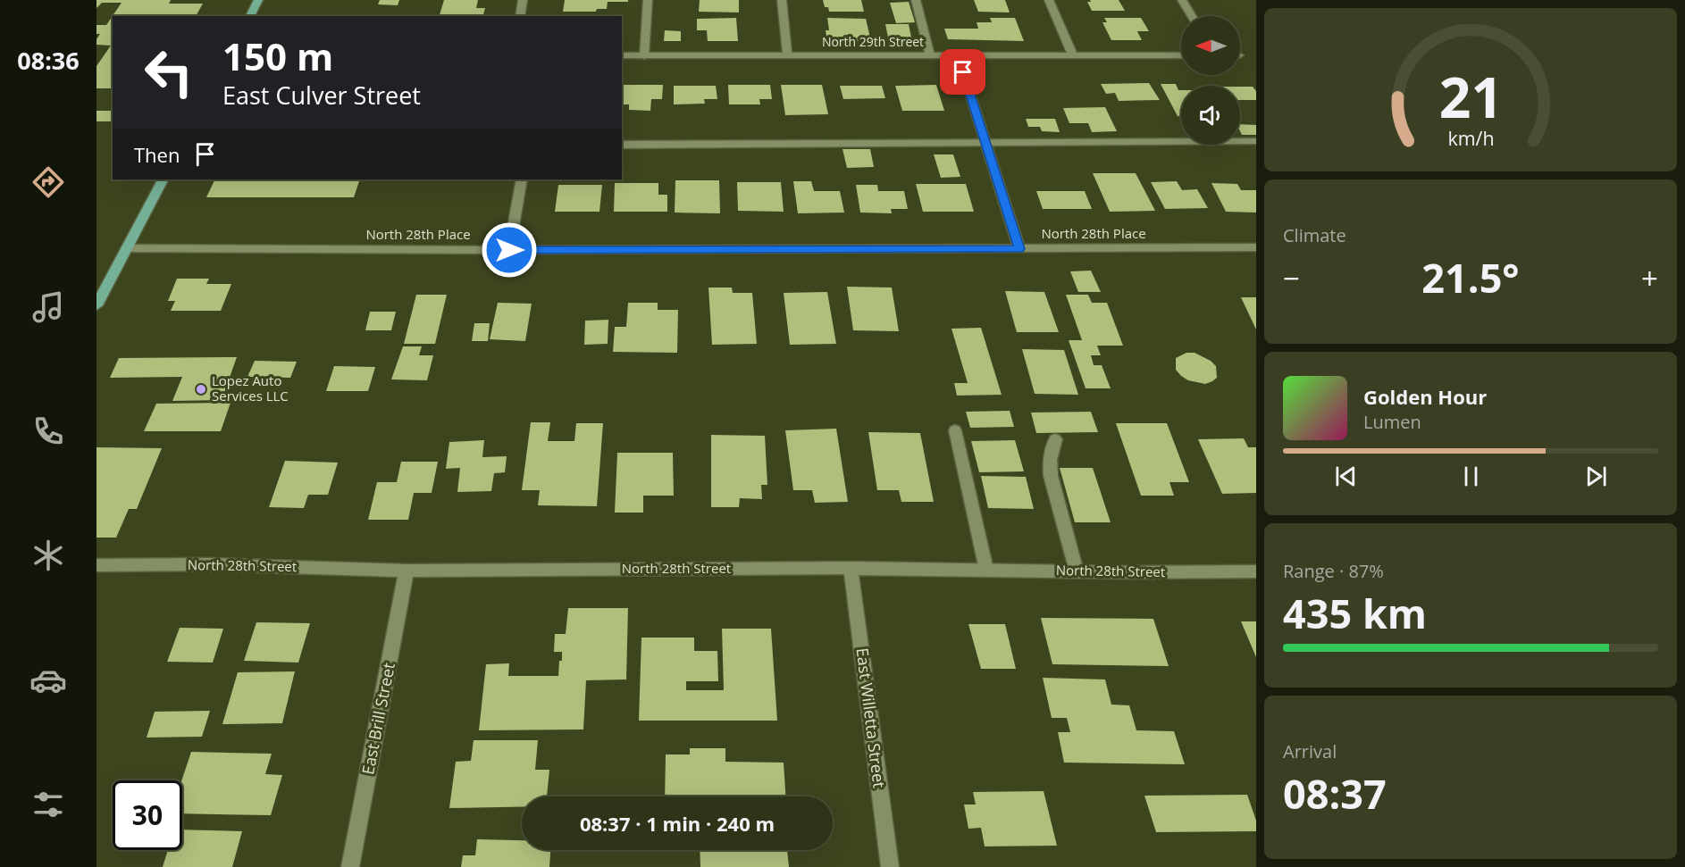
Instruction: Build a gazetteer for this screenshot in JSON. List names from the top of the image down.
{
  "streets": {
    "street": [
      "North 29th Street",
      "North 28th Place",
      "North 28th Street",
      "East Willetta Street",
      "East Brill Street"
    ]
  },
  "crossings": [
    ["North 28th Street", "East Willetta Street"],
    ["North 28th Street", "East Brill Street"]
  ],
  "places": ["Lopez Auto Services LLC"],
  "north": "left",
  "page": {
    "tabs": "08:36",
    "turn": ["150 m", "East Culver Street"],
    "then": "Then",
    "tile": [
      "Climate",
      ["Range · 87%", "435 km"],
      ["Arrival", "08:37"]
    ],
    "heat": ["−", "21.5°", "+"],
    "song": ["Golden Hour", "Lumen"],
    "limit": "30",
    "trip": "08:37 · 1 min · 240 m",
    "gauge": ["21", "km/h"]
  }
}
